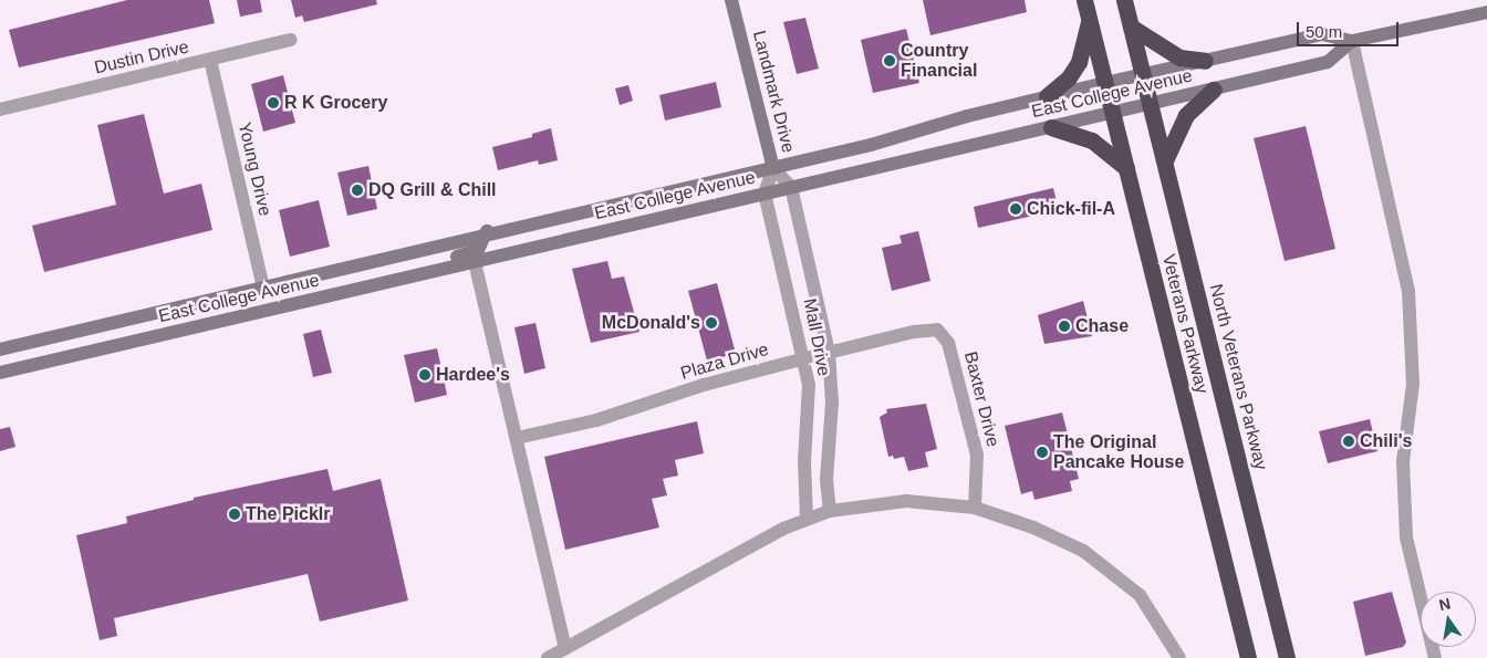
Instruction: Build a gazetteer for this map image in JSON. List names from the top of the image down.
{
  "streets": {
    "highway": ["Veterans Parkway", "North Veterans Parkway"],
    "main road": ["Landmark Drive", "East College Avenue"],
    "street": [
      "Dustin Drive",
      "Young Drive",
      "Mall Drive",
      "Plaza Drive",
      "Baxter Drive"
    ]
  },
  "crossings": [
    ["Dustin Drive", "Young Drive"],
    ["Landmark Drive", "East College Avenue"],
    ["Landmark Drive", "Mall Drive"],
    ["East College Avenue", "Young Drive"],
    ["East College Avenue", "Veterans Parkway"],
    ["East College Avenue", "Mall Drive"],
    ["East College Avenue", "North Veterans Parkway"],
    ["Mall Drive", "Plaza Drive"],
    ["Plaza Drive", "Baxter Drive"]
  ],
  "places": [
    "Country Financial",
    "R K Grocery",
    "DQ Grill & Chill",
    "Chick-fil-A",
    "McDonald's",
    "Chase",
    "Hardee's",
    "Chili's",
    "The Original Pancake House",
    "The Picklr"
  ],
  "scale_bar": "50 m",
  "north": "top"
}
